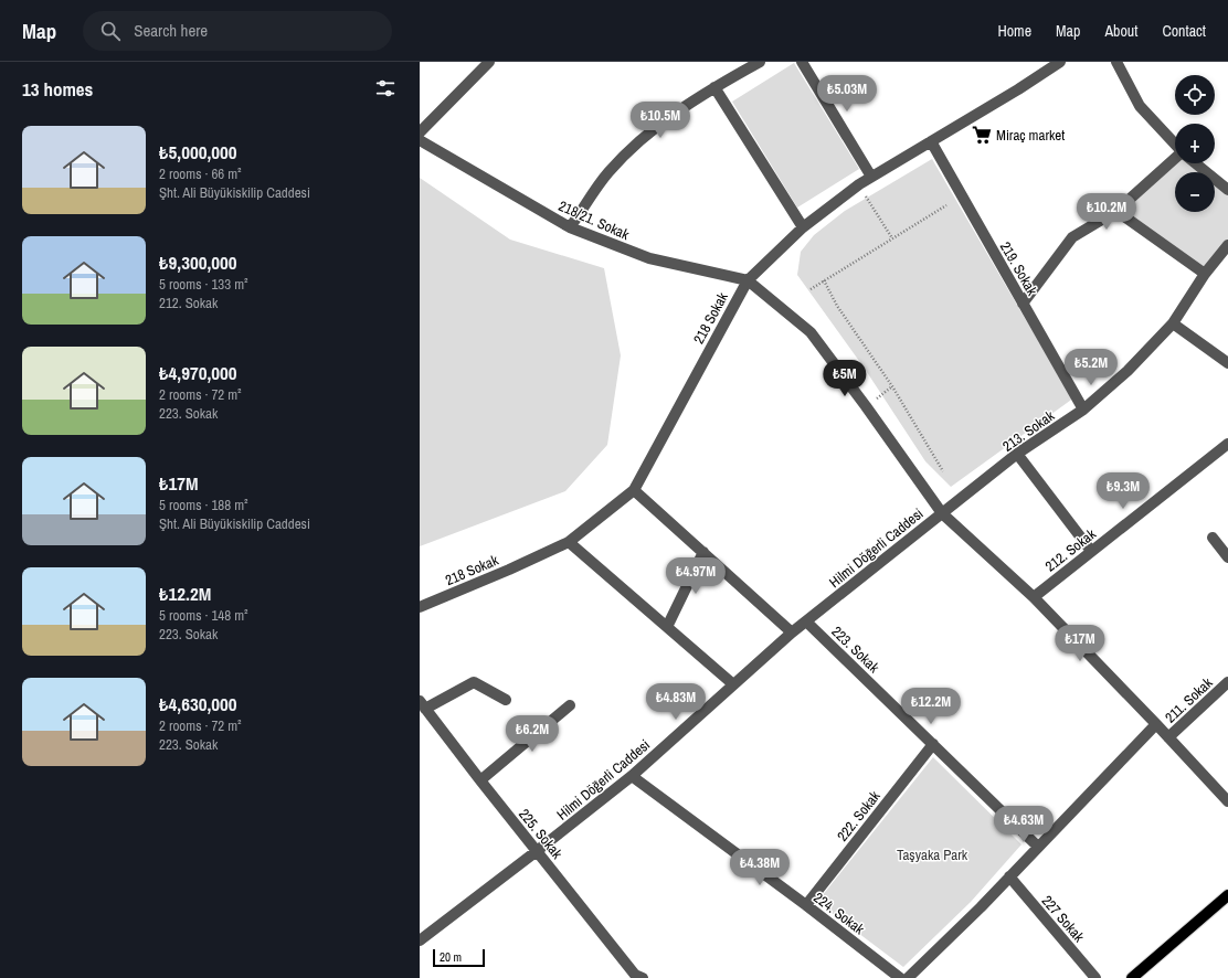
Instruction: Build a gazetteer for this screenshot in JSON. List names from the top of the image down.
{
  "streets": {
    "street": [
      "218/21. Sokak",
      "219. Sokak",
      "218 Sokak",
      "213. Sokak",
      "Hilmi Döğerli Caddesi",
      "212. Sokak",
      "223. Sokak",
      "211. Sokak",
      "222. Sokak",
      "225. Sokak",
      "224. Sokak",
      "227 Sokak"
    ]
  },
  "crossings": [
    ["218/21. Sokak", "218 Sokak"],
    ["219. Sokak", "218 Sokak"],
    ["219. Sokak", "213. Sokak"],
    ["213. Sokak", "Hilmi Döğerli Caddesi"],
    ["Hilmi Döğerli Caddesi", "223. Sokak"],
    ["Hilmi Döğerli Caddesi", "225. Sokak"],
    ["Hilmi Döğerli Caddesi", "224. Sokak"],
    ["223. Sokak", "222. Sokak"],
    ["222. Sokak", "224. Sokak"]
  ],
  "parks": ["Taşyaka Park"],
  "places": {
    "supermarket": ["Miraç market"]
  },
  "scale_bar": "20 m",
  "page": {
    "header": "Map",
    "search": "Search here",
    "nav": [
      "Home",
      "Map",
      "About",
      "Contact"
    ],
    "heading": "13 homes",
    "map_buttons": ["+", "−"],
    "price": [
      "₺5.03M",
      "₺10.5M",
      "₺10.2M",
      "₺5.2M",
      "₺5M",
      "₺9.3M",
      "₺4.97M",
      "₺17M",
      "₺4.83M",
      "₺12.2M",
      "₺6.2M",
      "₺4.63M",
      "₺4.38M"
    ],
    "list": [
      {
        "name": "₺5,000,000",
        "note": "2 rooms · 66 m² · Şht. Ali Büyükiskilip Caddesi"
      },
      {
        "name": "₺9,300,000",
        "note": "5 rooms · 133 m² · 212. Sokak"
      },
      {
        "name": "₺4,970,000",
        "note": "2 rooms · 72 m² · 223. Sokak"
      },
      {
        "name": "₺17M",
        "note": "5 rooms · 188 m² · Şht. Ali Büyükiskilip Caddesi"
      },
      {
        "name": "₺12.2M",
        "note": "5 rooms · 148 m² · 223. Sokak"
      },
      {
        "name": "₺4,630,000",
        "note": "2 rooms · 72 m² · 223. Sokak"
      }
    ],
    "scale": "20 m"
  }
}
